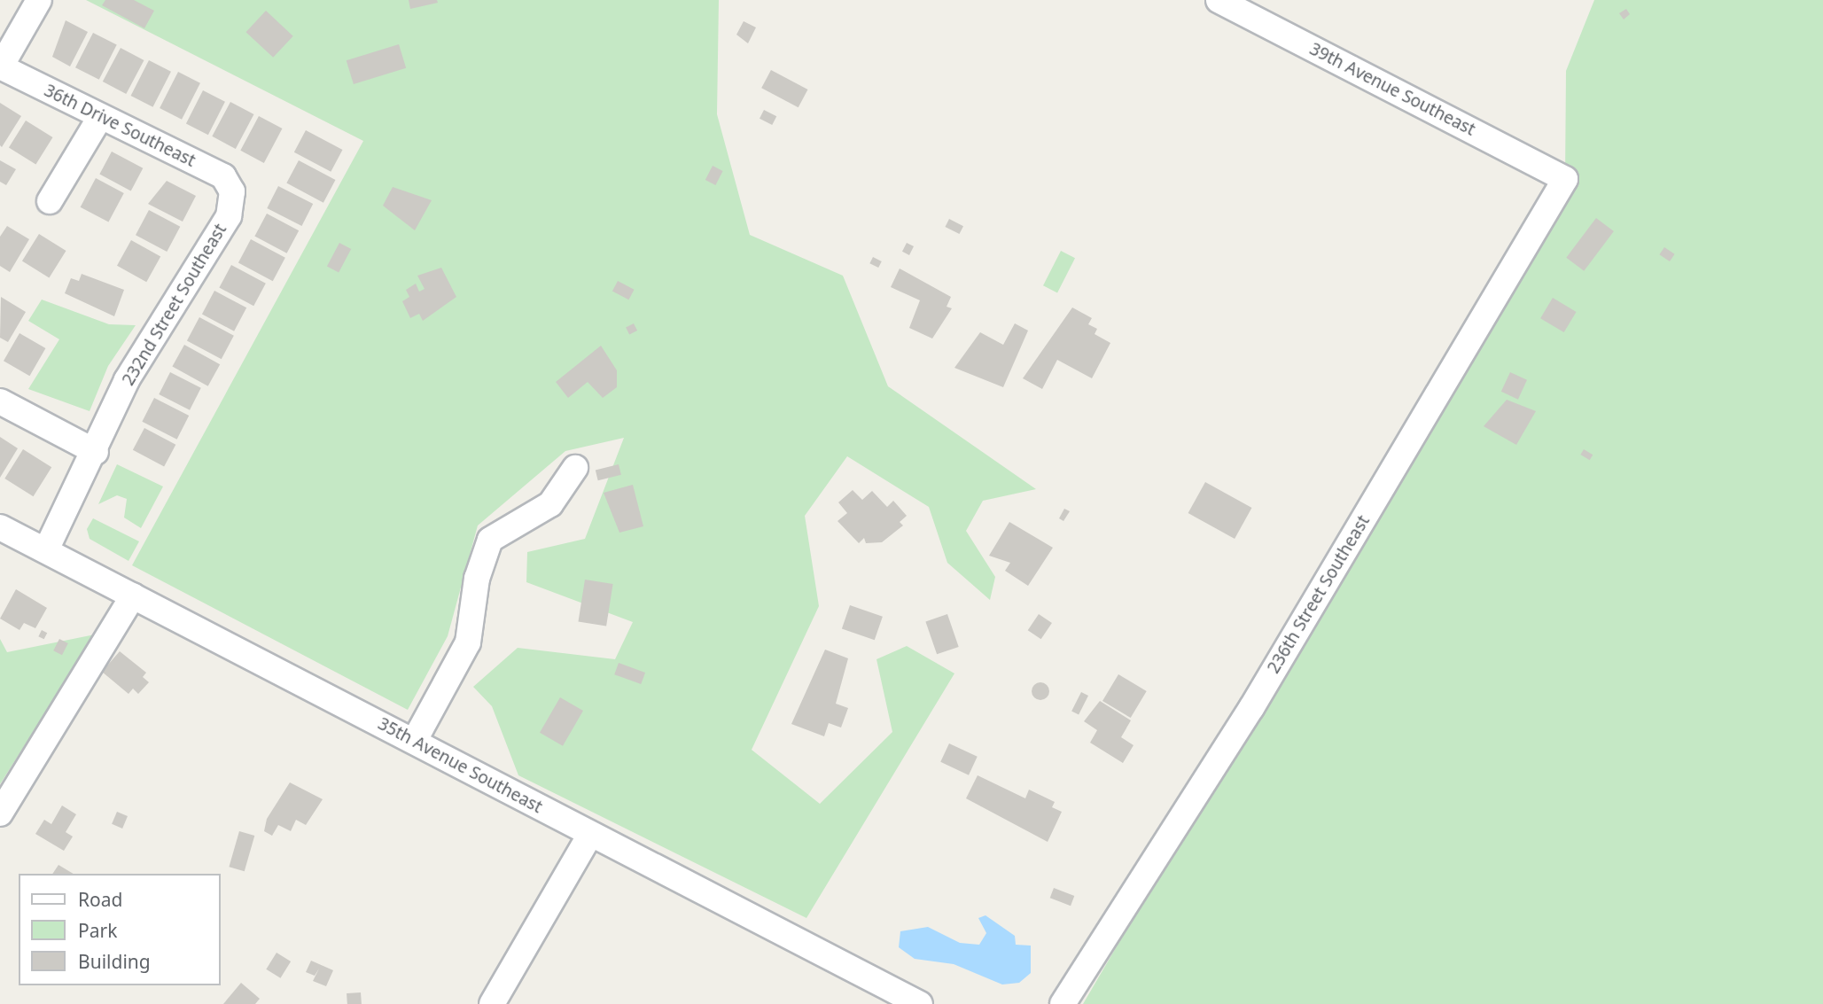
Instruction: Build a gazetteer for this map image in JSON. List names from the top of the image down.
{
  "streets": {
    "street": [
      "39th Avenue Southeast",
      "36th Drive Southeast",
      "232nd Street Southeast",
      "236th Street Southeast",
      "35th Avenue Southeast"
    ]
  },
  "crossings": [
    ["39th Avenue Southeast", "236th Street Southeast"],
    ["36th Drive Southeast", "232nd Street Southeast"],
    ["232nd Street Southeast", "35th Avenue Southeast"]
  ],
  "legend": ["Road", "Park", "Building"]
}
